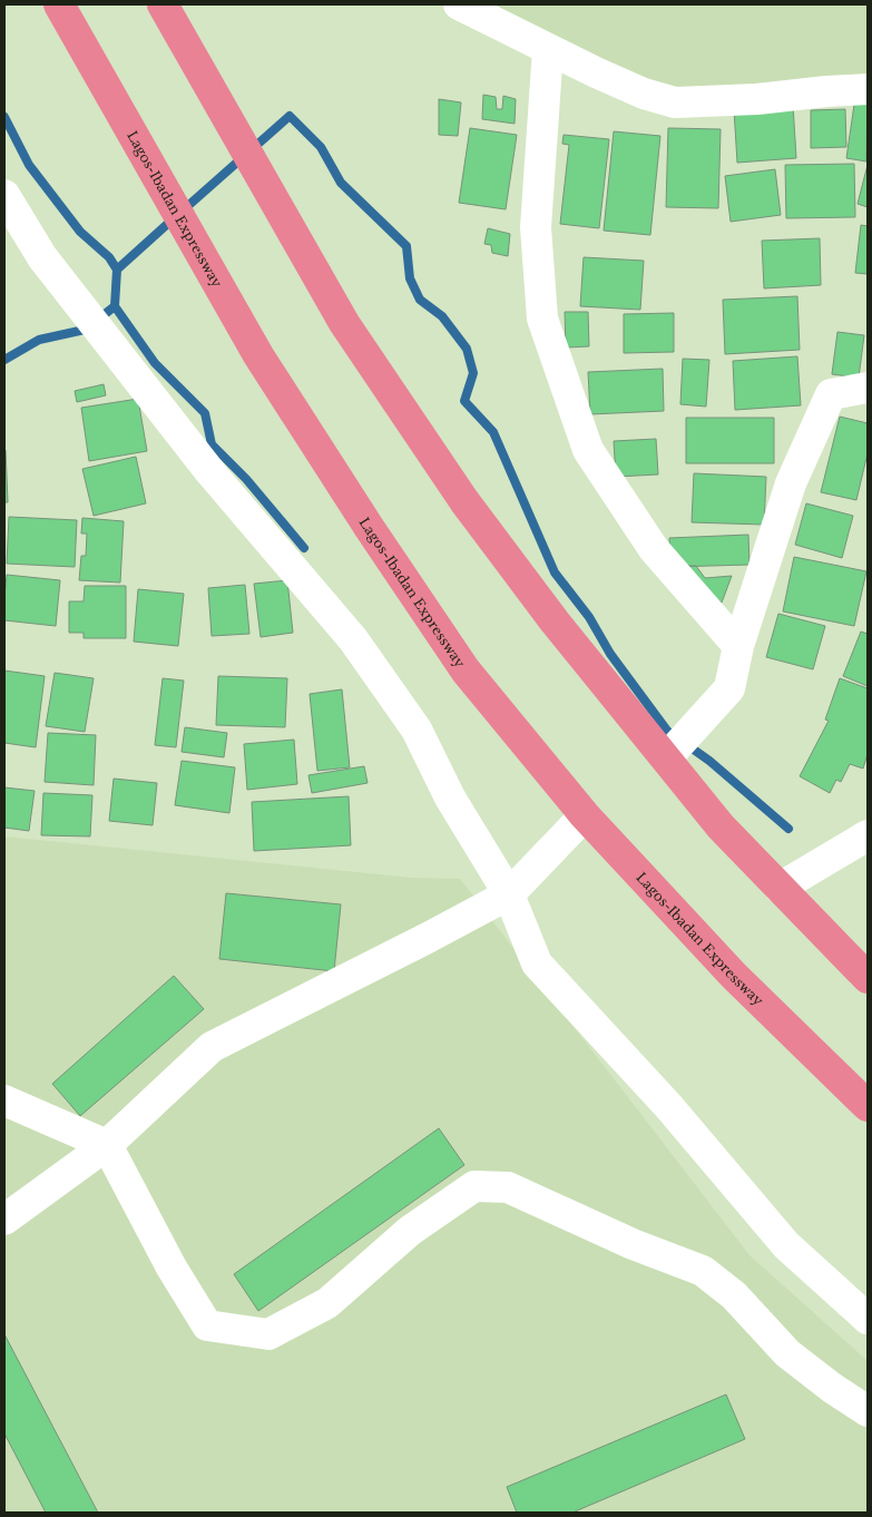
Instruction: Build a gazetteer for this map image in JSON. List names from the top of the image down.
{
  "streets": {
    "highway": ["Lagos-Ibadan Expressway"]
  }
}
